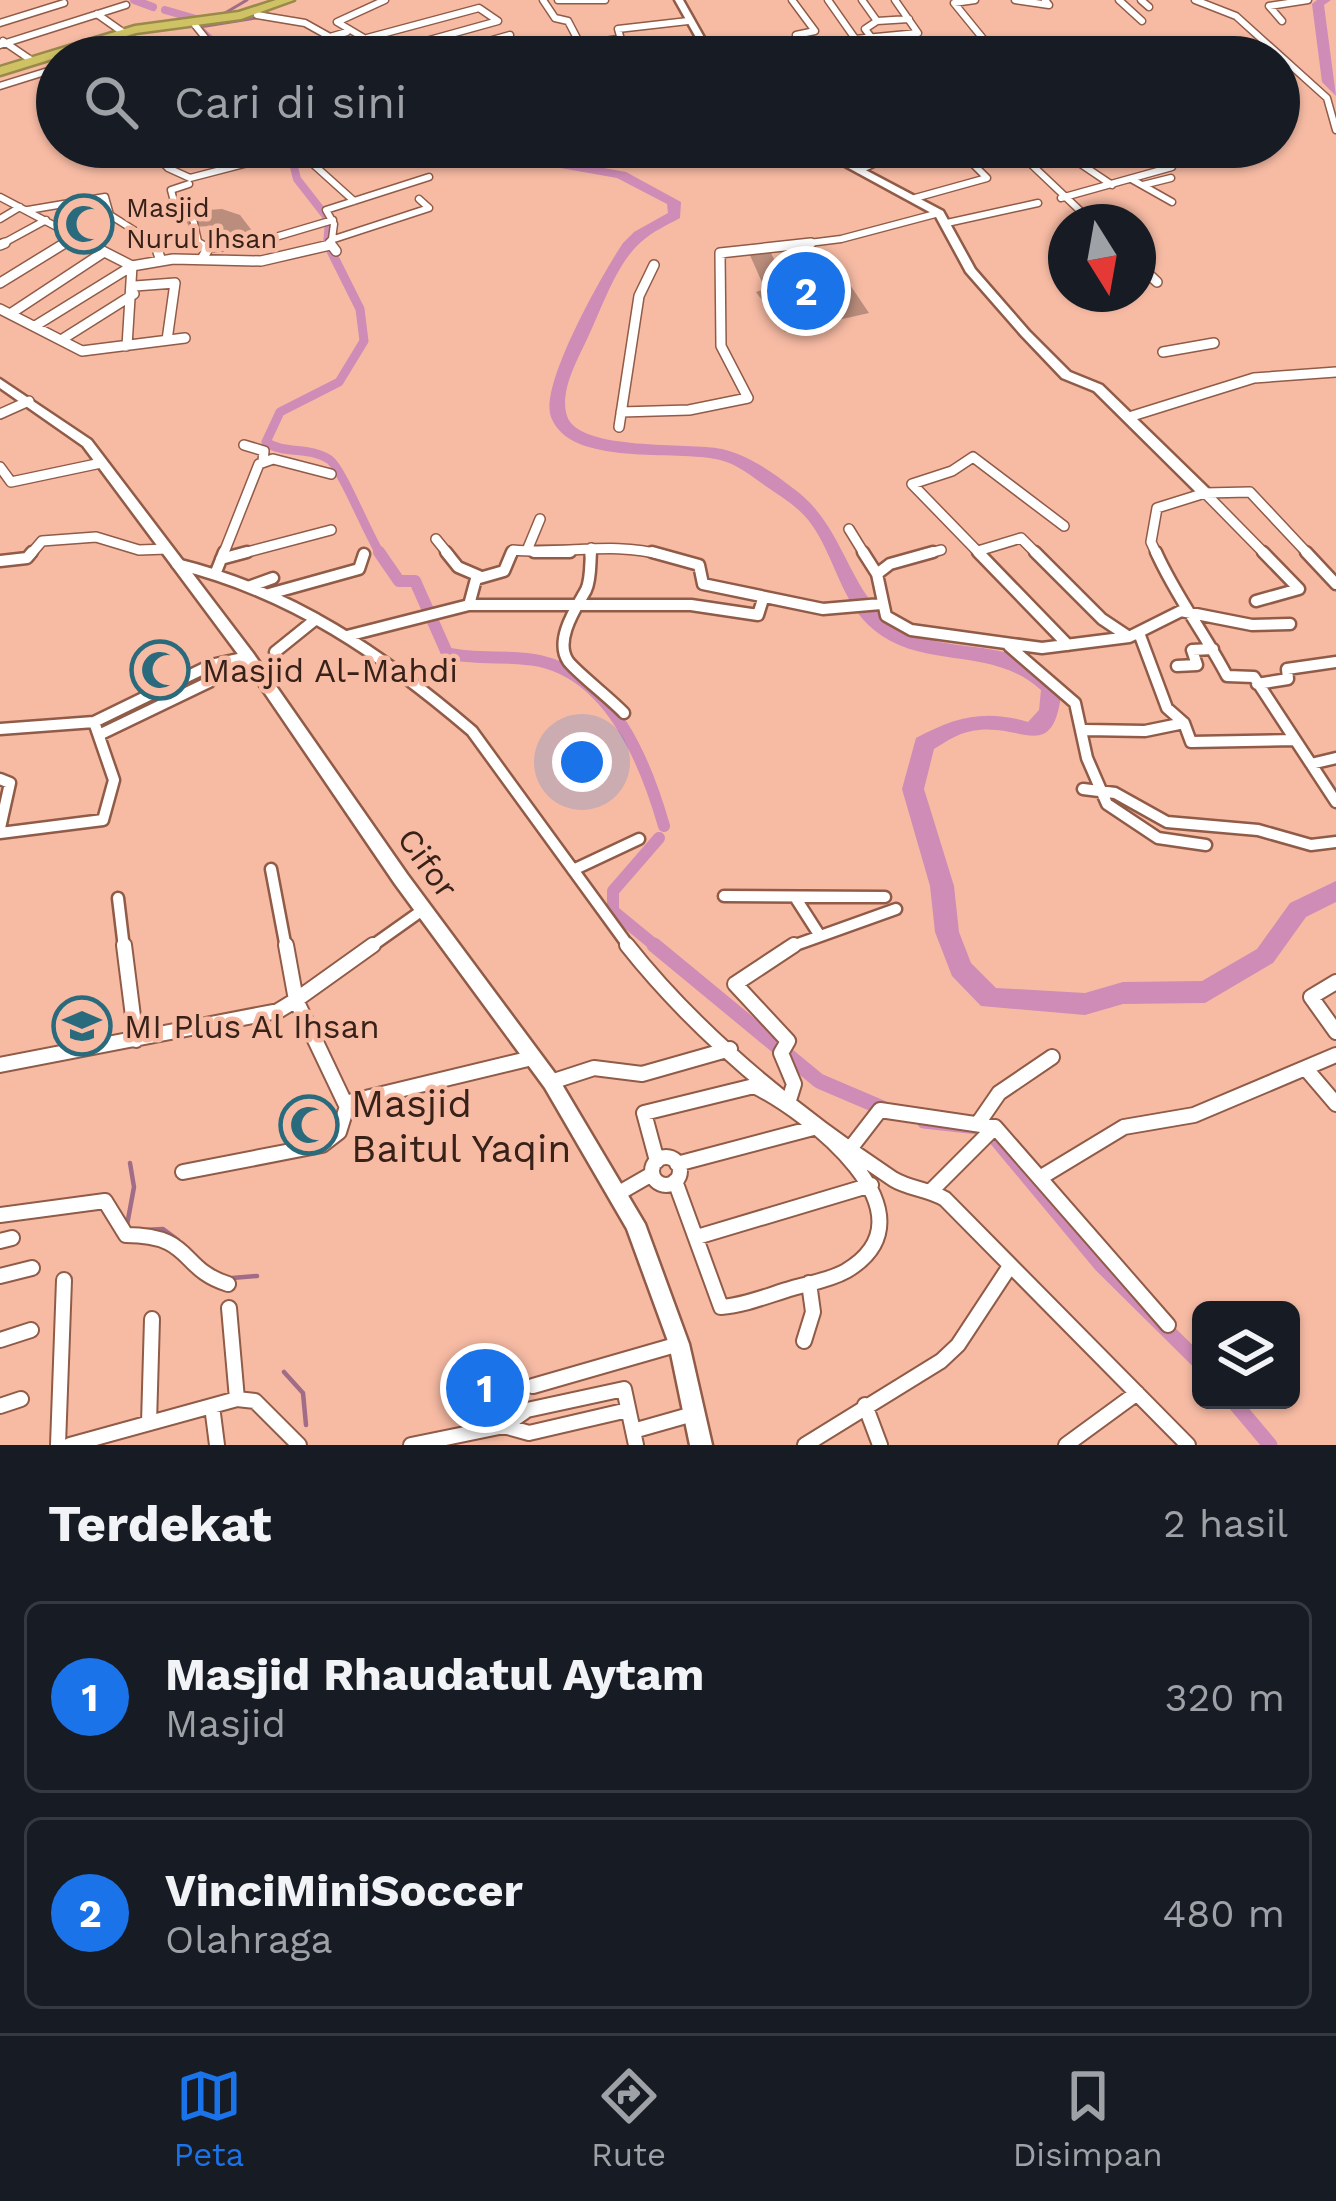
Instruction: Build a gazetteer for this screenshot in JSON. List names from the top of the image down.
{
  "streets": {
    "street": ["Cifor"]
  },
  "places": {
    "mosque": ["Masjid Nurul Ihsan", "Masjid Al-Mahdi", "Masjid Baitul Yaqin"],
    "school or university": ["MI Plus Al Ihsan"]
  },
  "north": "bottom",
  "page": {
    "search": "Cari di sini",
    "pins": ["2", "1"],
    "heading": ["Terdekat", "2 hasil"],
    "list": [
      {
        "mark": "1",
        "name": "Masjid Rhaudatul Aytam",
        "note": "Masjid",
        "value": "320 m"
      },
      {
        "mark": "2",
        "name": "VinciMiniSoccer",
        "note": "Olahraga",
        "value": "480 m"
      }
    ],
    "nav": ["Peta", "Rute", "Disimpan"]
  }
}
